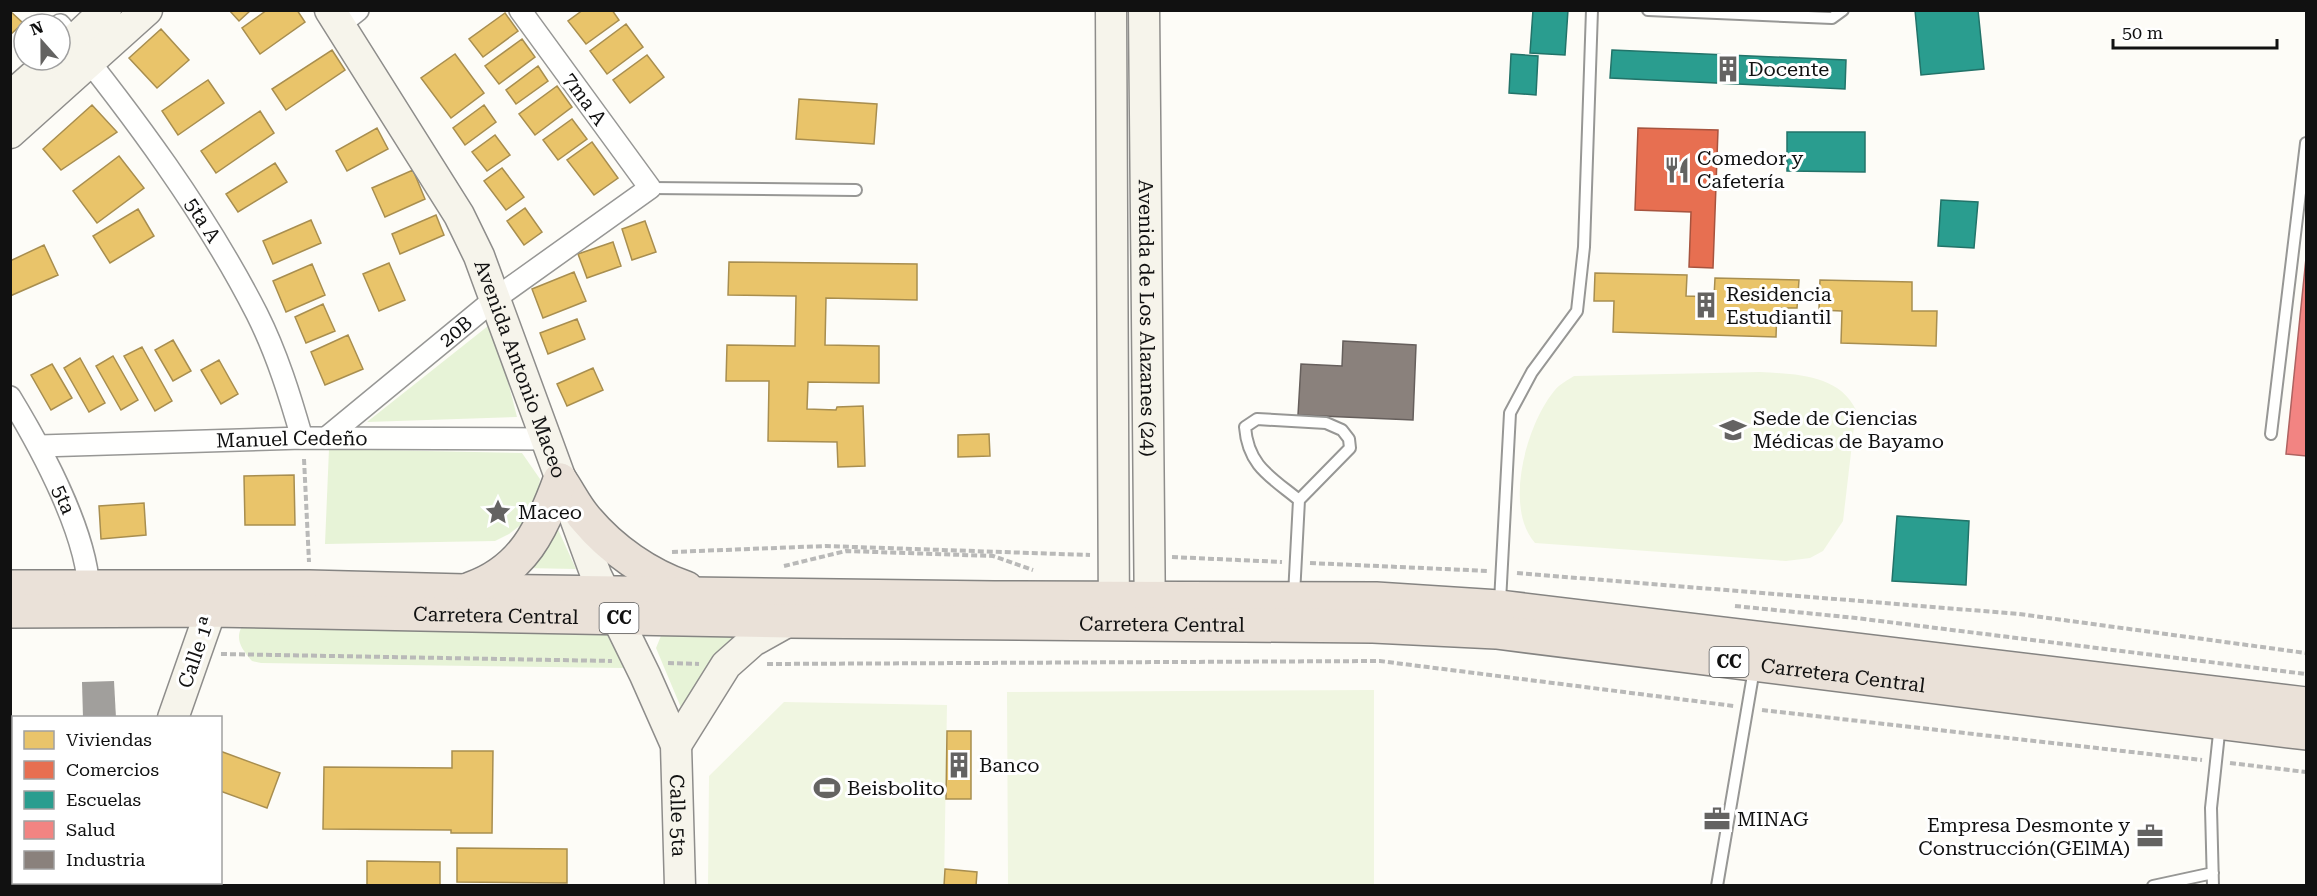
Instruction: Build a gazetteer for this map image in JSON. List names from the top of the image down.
{
  "streets": {
    "highway": ["Carretera Central", "CC"],
    "street": [
      "7ma A",
      "5ta A",
      "Avenida de Los Alazanes (24)",
      "20B",
      "Avenida Antonio Maceo",
      "Manuel Cedeño",
      "5ta",
      "Calle 1ª",
      "Calle 5ta"
    ]
  },
  "crossings": [
    ["7ma A", "20B"],
    ["5ta A", "Manuel Cedeño"],
    ["Avenida de Los Alazanes (24)", "Carretera Central"],
    ["20B", "Avenida Antonio Maceo"],
    ["20B", "Manuel Cedeño"],
    ["Avenida Antonio Maceo", "Manuel Cedeño"],
    ["Avenida Antonio Maceo", "Carretera Central"],
    ["Avenida Antonio Maceo", "Calle 5ta"],
    ["Manuel Cedeño", "5ta"],
    ["5ta", "Carretera Central"],
    ["Carretera Central", "Calle 1ª"]
  ],
  "places": {
    "building": ["Docente", "Residencia Estudiantil", "Banco"],
    "restaurant": ["Comedor y Cafetería"],
    "school or university": ["Sede de Ciencias Médicas de Bayamo"],
    "place": ["Maceo"],
    "sports": ["Beisbolito"],
    "office": ["MINAG", "Empresa Desmonte y Construcción(GElMA)"]
  },
  "legend": [
    "Viviendas",
    "Comercios",
    "Escuelas",
    "Salud",
    "Industria"
  ],
  "scale_bar": "50 m",
  "north": "top"
}
